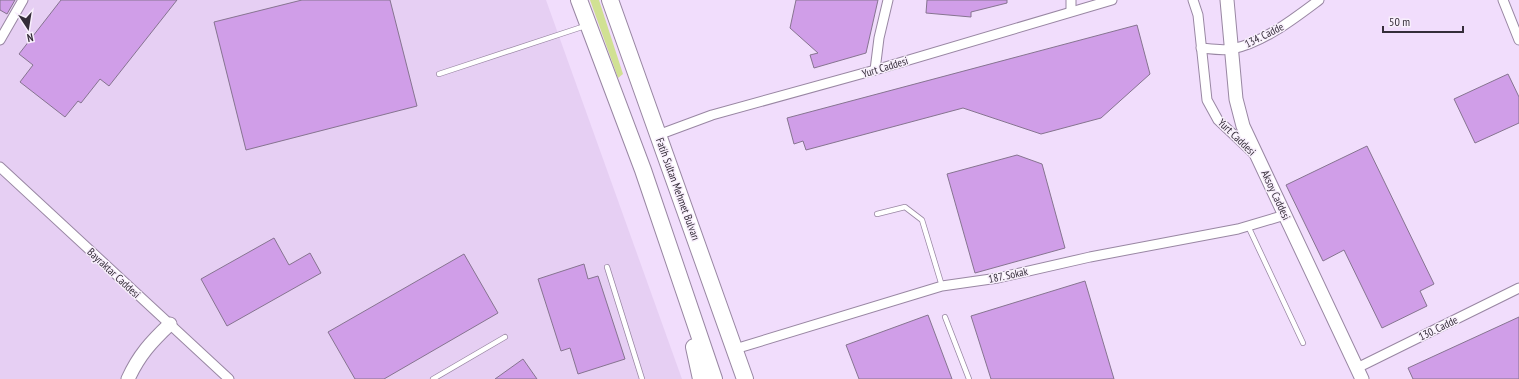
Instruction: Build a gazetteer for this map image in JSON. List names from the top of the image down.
{
  "streets": {
    "highway": ["Fatih Sultan Mehmet Bulvarı"],
    "street": [
      "134. Cadde",
      "Yurt Caddesi",
      "Aksoy Caddesi",
      "Bayraktar Caddesi",
      "187. Sokak",
      "130. Cadde"
    ]
  },
  "crossings": [
    ["134. Cadde", "Yurt Caddesi"],
    ["134. Cadde", "Aksoy Caddesi"],
    ["Yurt Caddesi", "Fatih Sultan Mehmet Bulvarı"],
    ["Yurt Caddesi", "Aksoy Caddesi"],
    ["Fatih Sultan Mehmet Bulvarı", "187. Sokak"],
    ["Aksoy Caddesi", "187. Sokak"],
    ["Aksoy Caddesi", "130. Cadde"]
  ],
  "scale_bar": "50 m",
  "north": "bottom"
}
